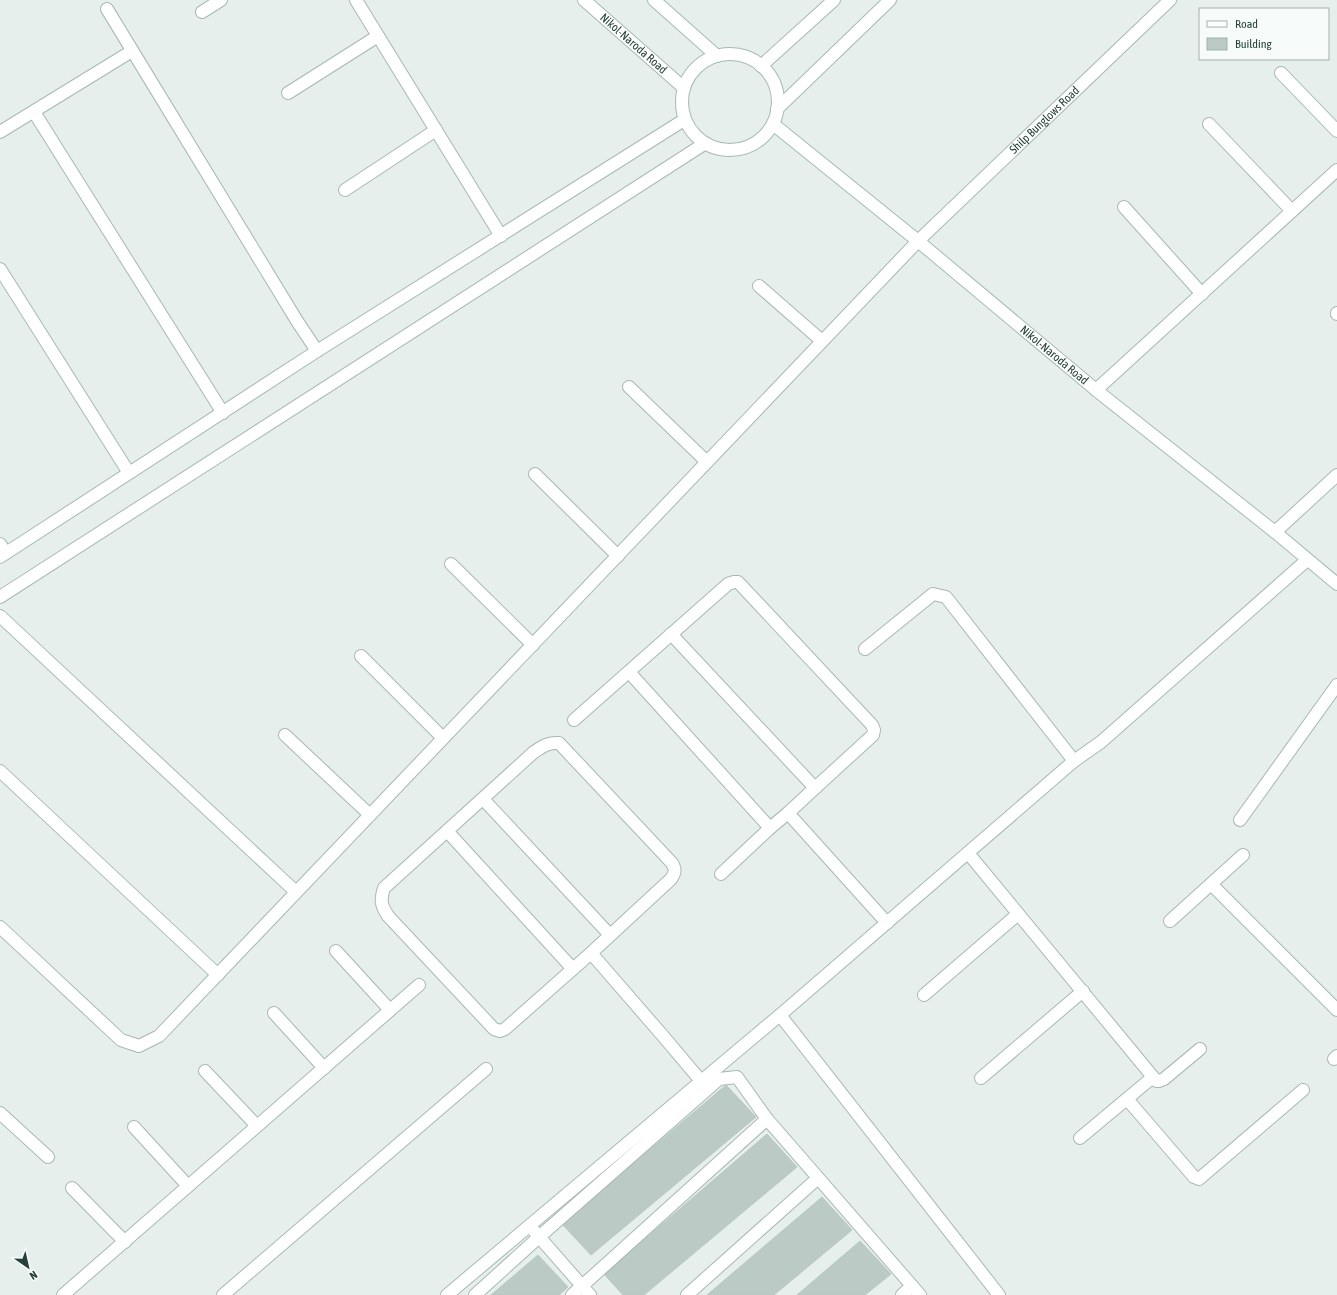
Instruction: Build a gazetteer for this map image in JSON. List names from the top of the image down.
{
  "streets": {
    "street": ["Nikol-Naroda Road", "Shilp Bunglows Road"]
  },
  "crossings": [
    ["Nikol-Naroda Road", "Shilp Bunglows Road"]
  ],
  "legend": ["Road", "Building"],
  "north": "bottom right"
}
